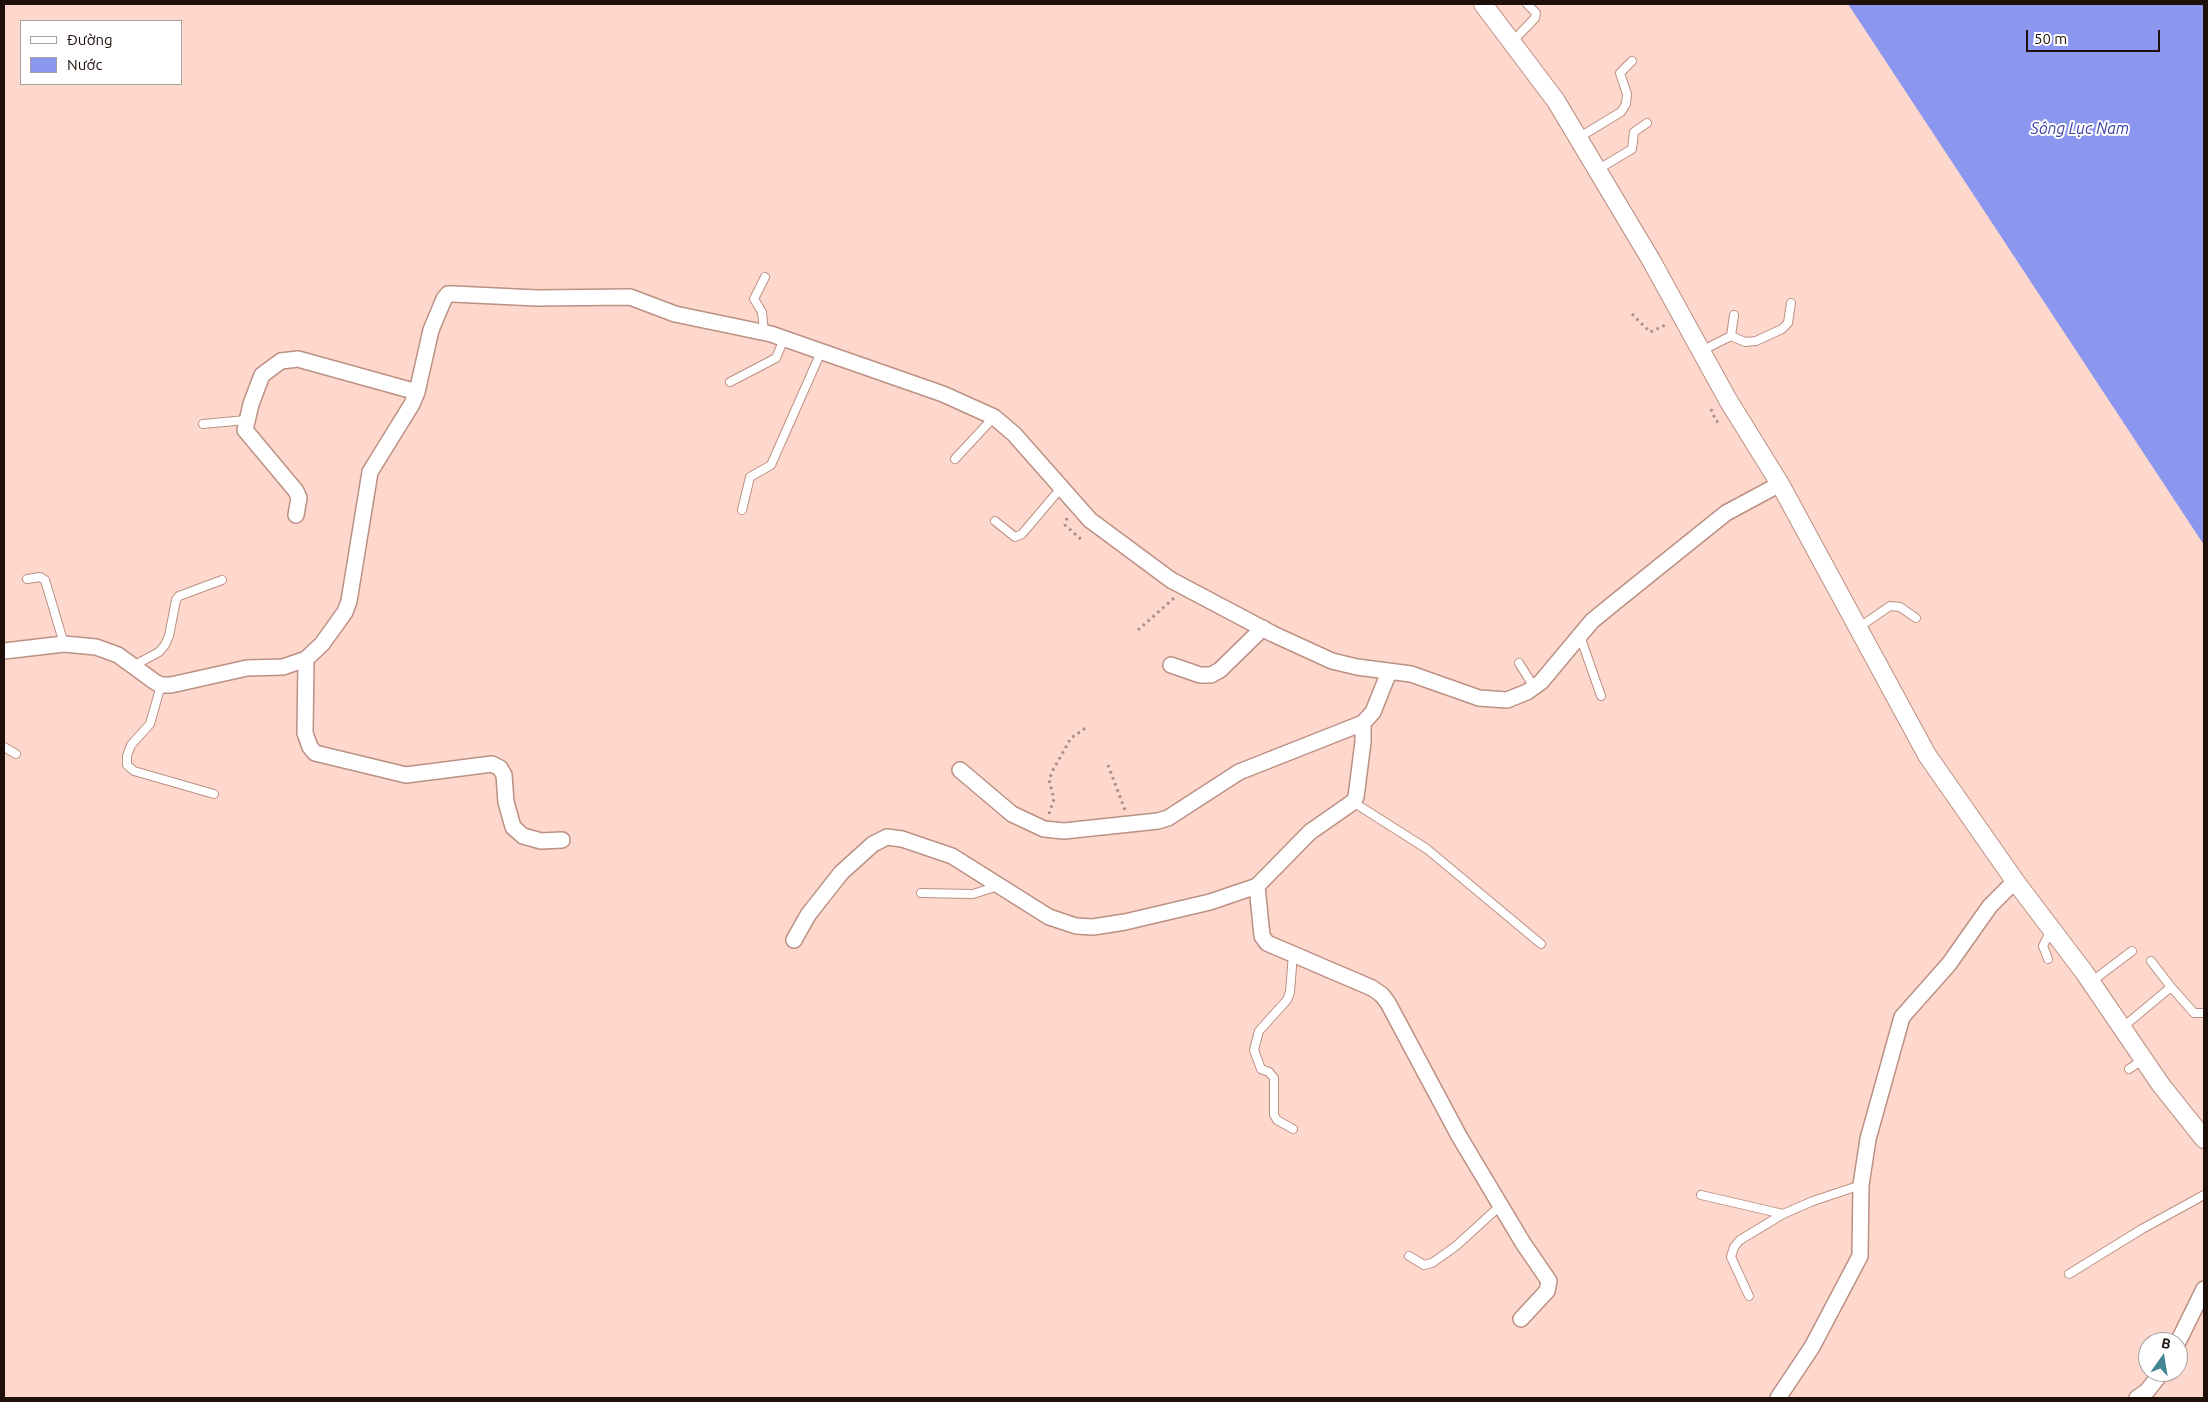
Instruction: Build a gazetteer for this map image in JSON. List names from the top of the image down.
{
  "water": ["Sông Lục Nam"],
  "legend": ["Đường", "Nước"],
  "scale_bar": "50 m",
  "north": "top"
}
